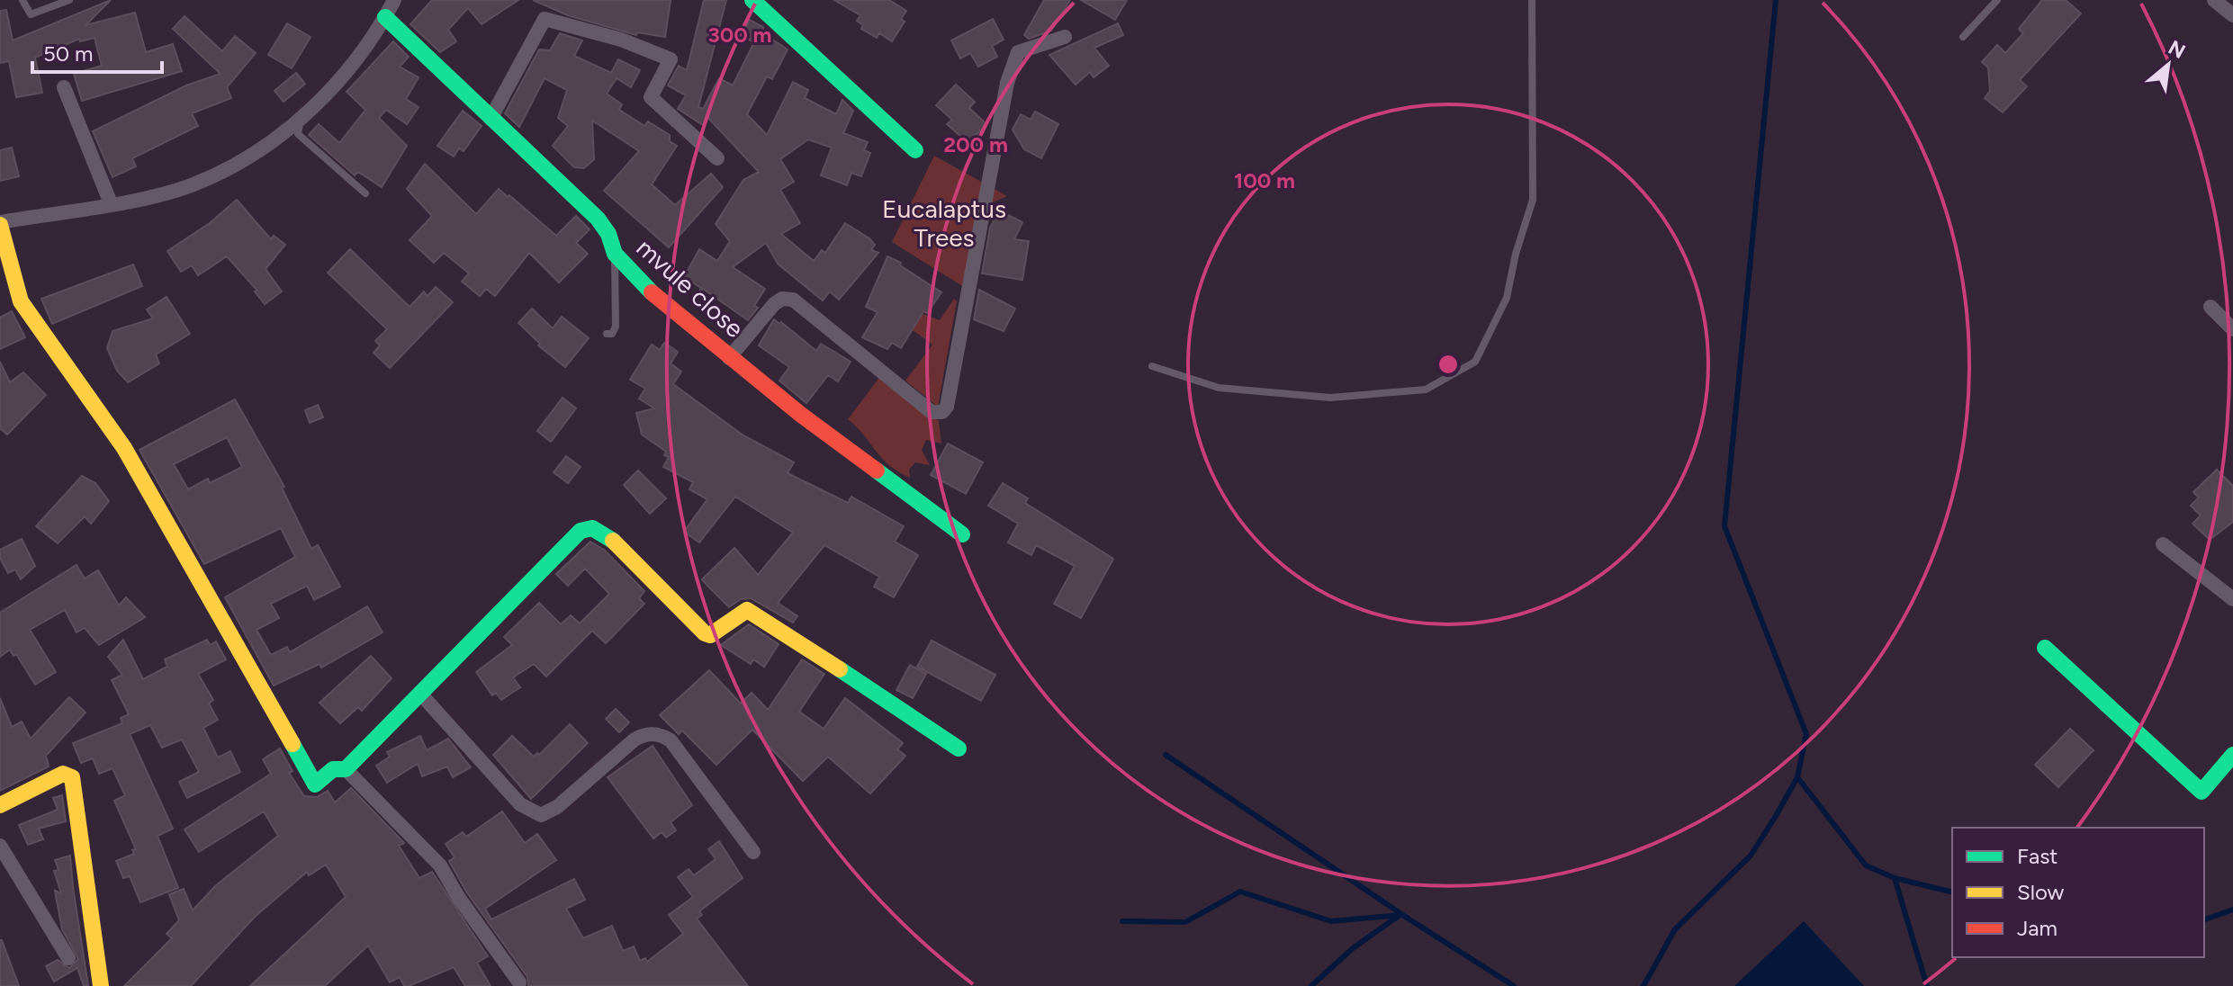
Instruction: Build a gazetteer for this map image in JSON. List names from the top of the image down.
{
  "streets": {
    "street": ["mvule close"]
  },
  "parks": ["Eucalaptus Trees"],
  "legend": ["Fast", "Slow", "Jam"],
  "scale_bar": "50 m",
  "north": "top right",
  "rings": ["300 m", "200 m", "100 m"]
}
